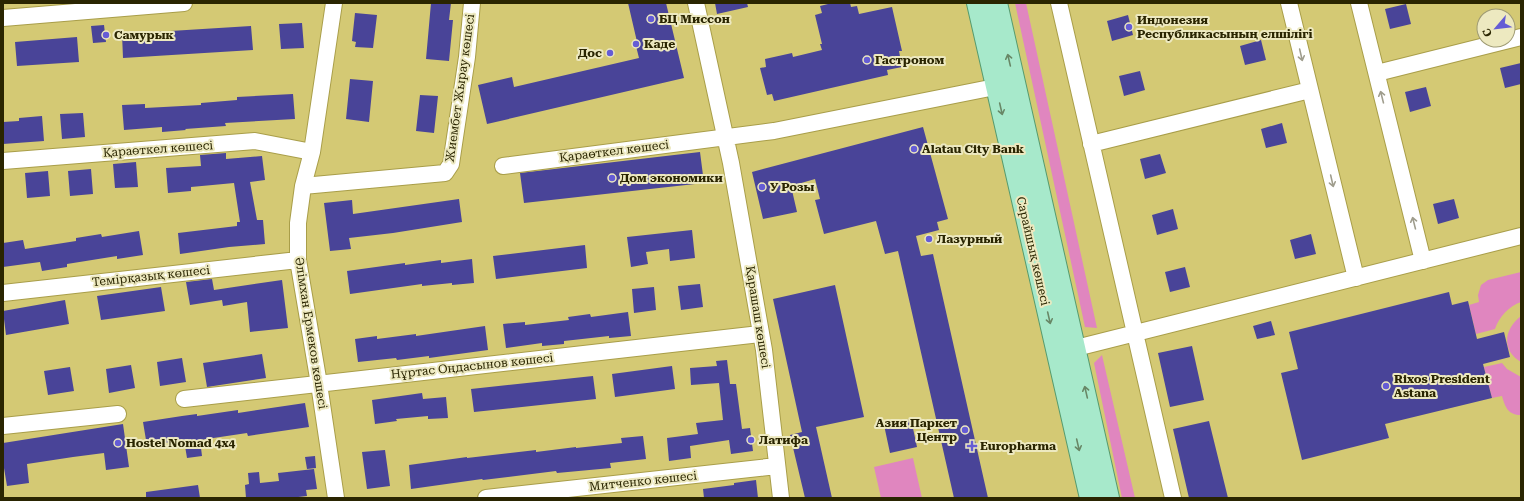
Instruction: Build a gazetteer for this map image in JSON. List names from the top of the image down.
{
  "streets": {
    "main road": ["Сарайшық көшесі"],
    "street": [
      "Жиембет Жырау көшесі",
      "Қараөткел көшесі",
      "Темірқазық көшесі",
      "Қарашаш көшесі",
      "Әлімхан Ермеков көшесі",
      "Нұртас Оңдасынов көшесі",
      "Митченко көшесі"
    ]
  },
  "crossings": [
    ["Жиембет Жырау көшесі", "Әлімхан Ермеков көшесі"],
    ["Қараөткел көшесі", "Сарайшық көшесі"],
    ["Қараөткел көшесі", "Қарашаш көшесі"],
    ["Қараөткел көшесі", "Әлімхан Ермеков көшесі"],
    ["Темірқазық көшесі", "Әлімхан Ермеков көшесі"],
    ["Қарашаш көшесі", "Нұртас Оңдасынов көшесі"],
    ["Қарашаш көшесі", "Митченко көшесі"],
    ["Әлімхан Ермеков көшесі", "Нұртас Оңдасынов көшесі"]
  ],
  "places": {
    "other": [
      "БЦ Миссон",
      "Индонезия Республикасының елшілігі",
      "Самурык",
      "Каде",
      "Дос",
      "Гастроном",
      "Alatau City Bank",
      "Дом экономики",
      "У Розы",
      "Лазурный",
      "Rixos President Astana",
      "Азия Паркет Центр",
      "Латифа",
      "Hostel Nomad 4x4"
    ],
    "health": ["Europharma"]
  },
  "north": "bottom left"
}
